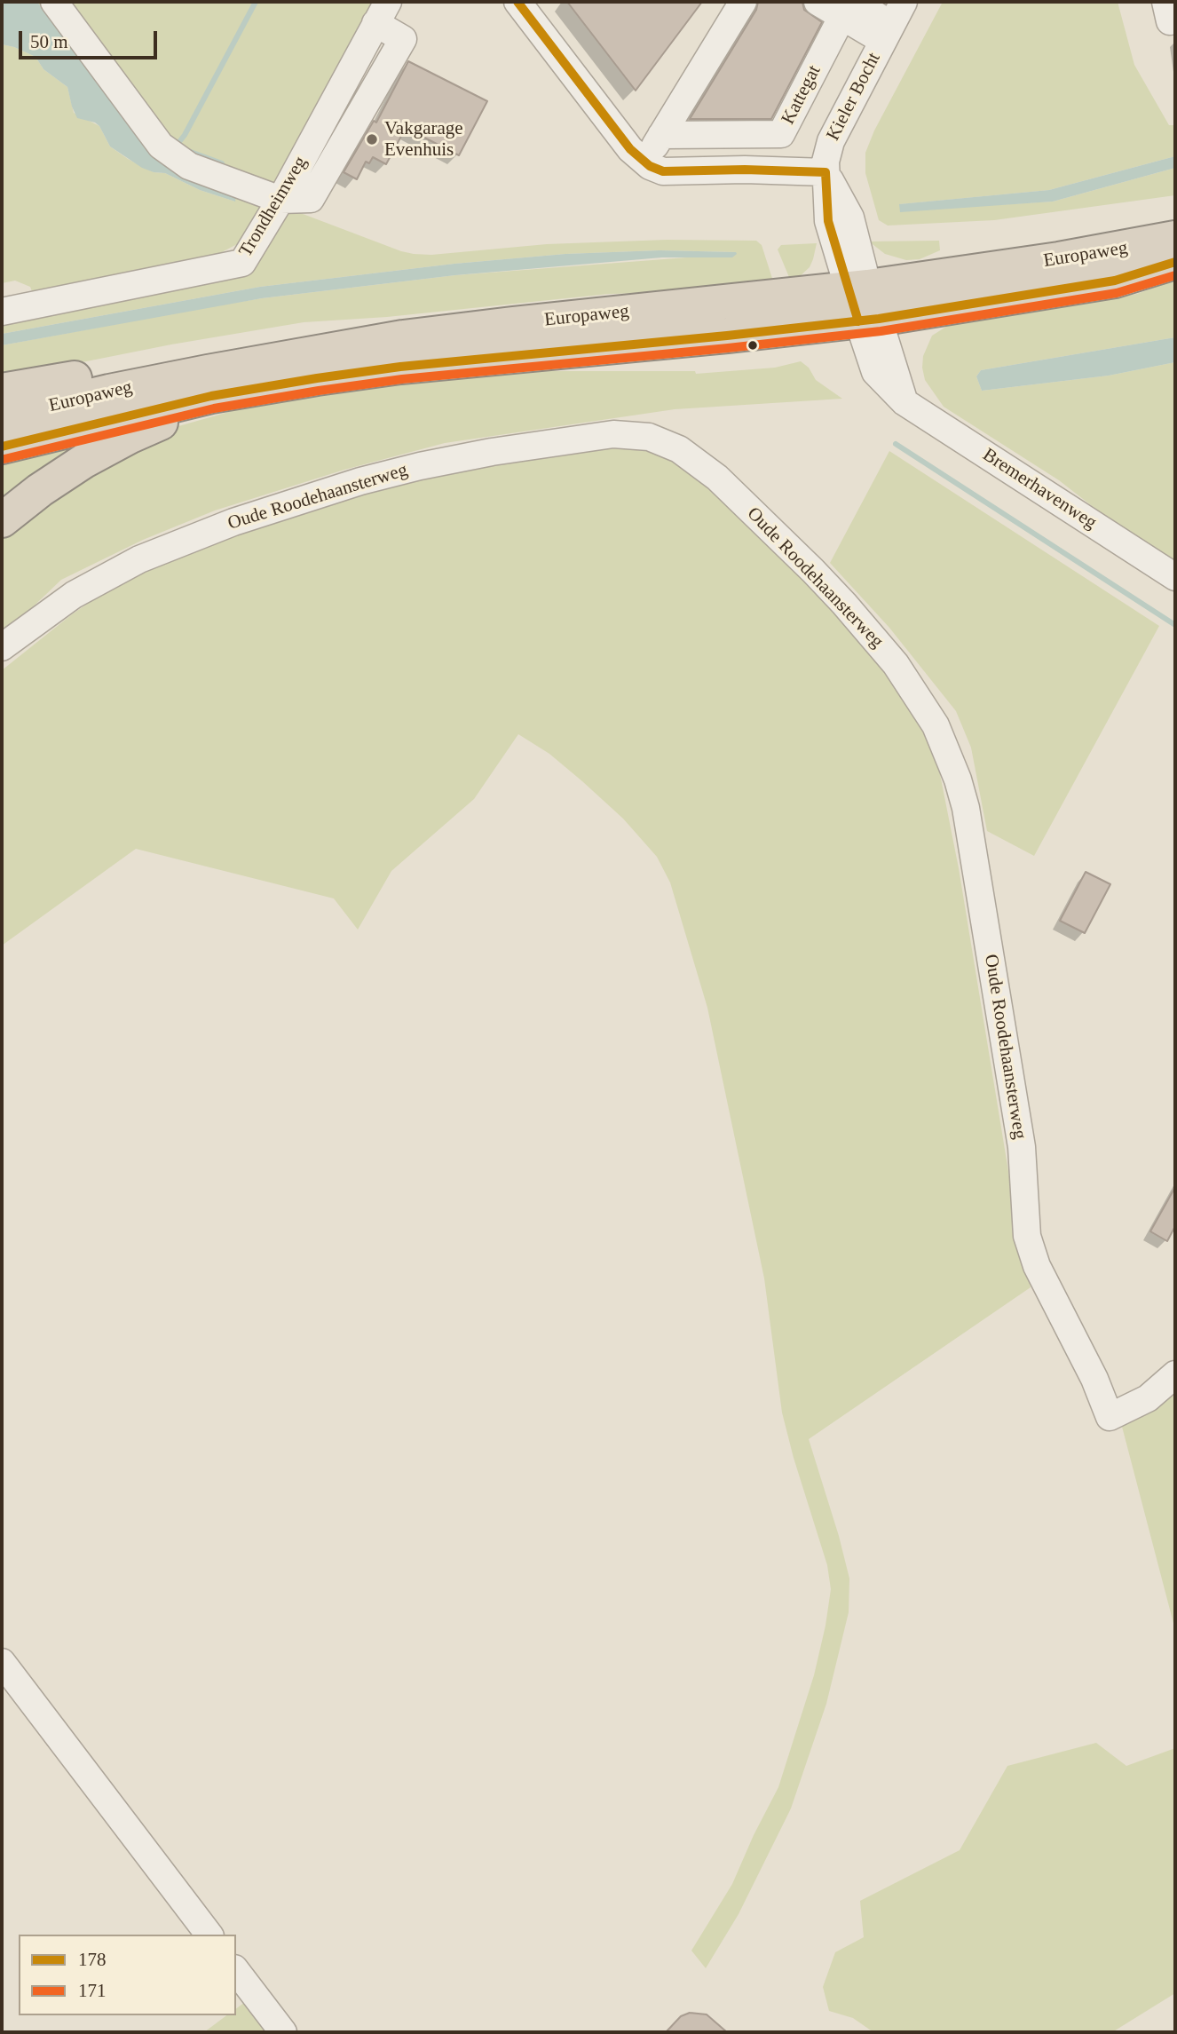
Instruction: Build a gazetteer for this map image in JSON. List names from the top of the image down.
{
  "streets": {
    "highway": ["Europaweg"],
    "street": [
      "Kattegat",
      "Kieler Bocht",
      "Trondheimweg",
      "Bremerhavenweg",
      "Oude Roodehaansterweg"
    ]
  },
  "crossings": [
    ["Kattegat", "Kieler Bocht"],
    ["Kieler Bocht", "Europaweg"],
    ["Kieler Bocht", "Bremerhavenweg"],
    ["Europaweg", "Bremerhavenweg"]
  ],
  "places": ["Vakgarage Evenhuis"],
  "lines": ["transit line 178", "transit line 171"],
  "legend": ["178", "171"],
  "scale_bar": "50 m"
}
